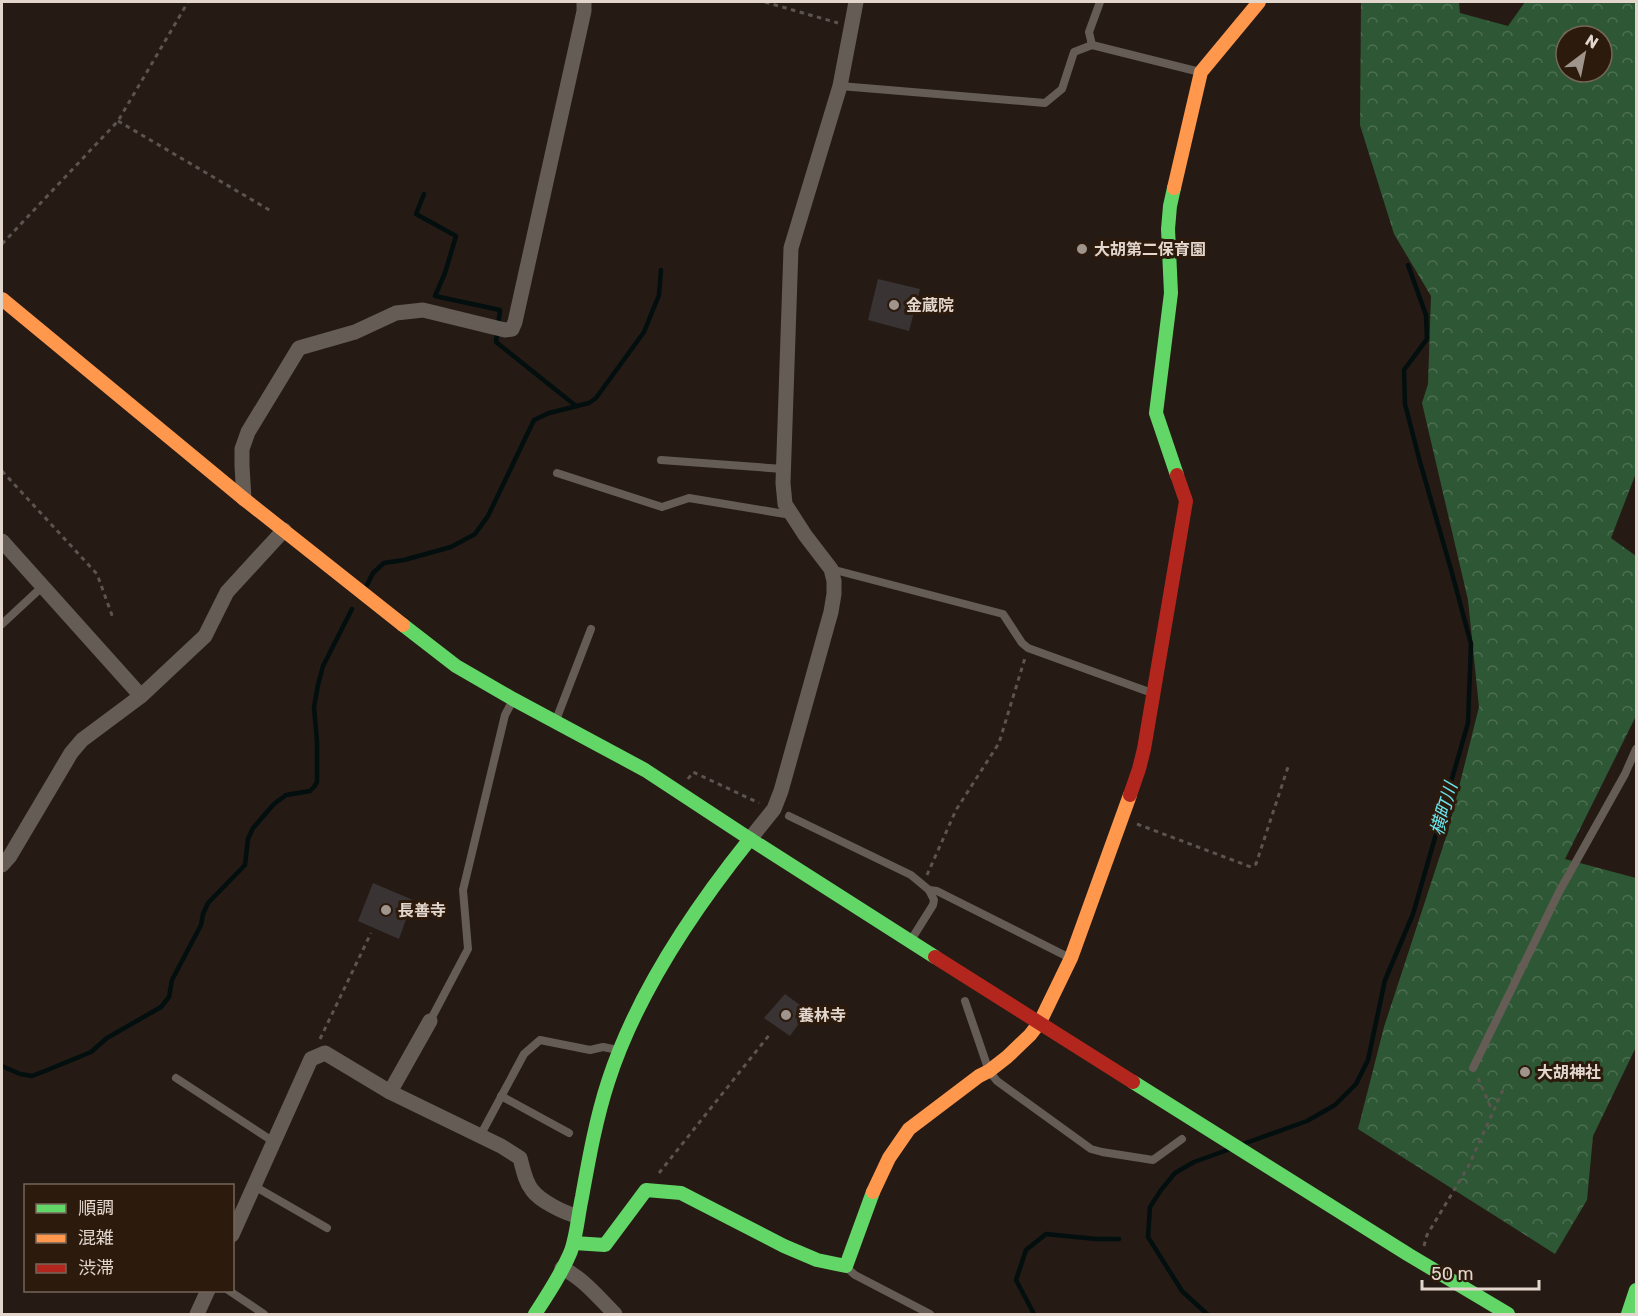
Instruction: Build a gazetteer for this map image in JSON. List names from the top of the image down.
{
  "water": ["横町川"],
  "places": [
    "大胡第二保育園",
    "金蔵院",
    "長善寺",
    "養林寺",
    "大胡神社"
  ],
  "legend": ["順調", "混雑", "渋滞"],
  "scale_bar": "50 m",
  "north": "top right"
}
